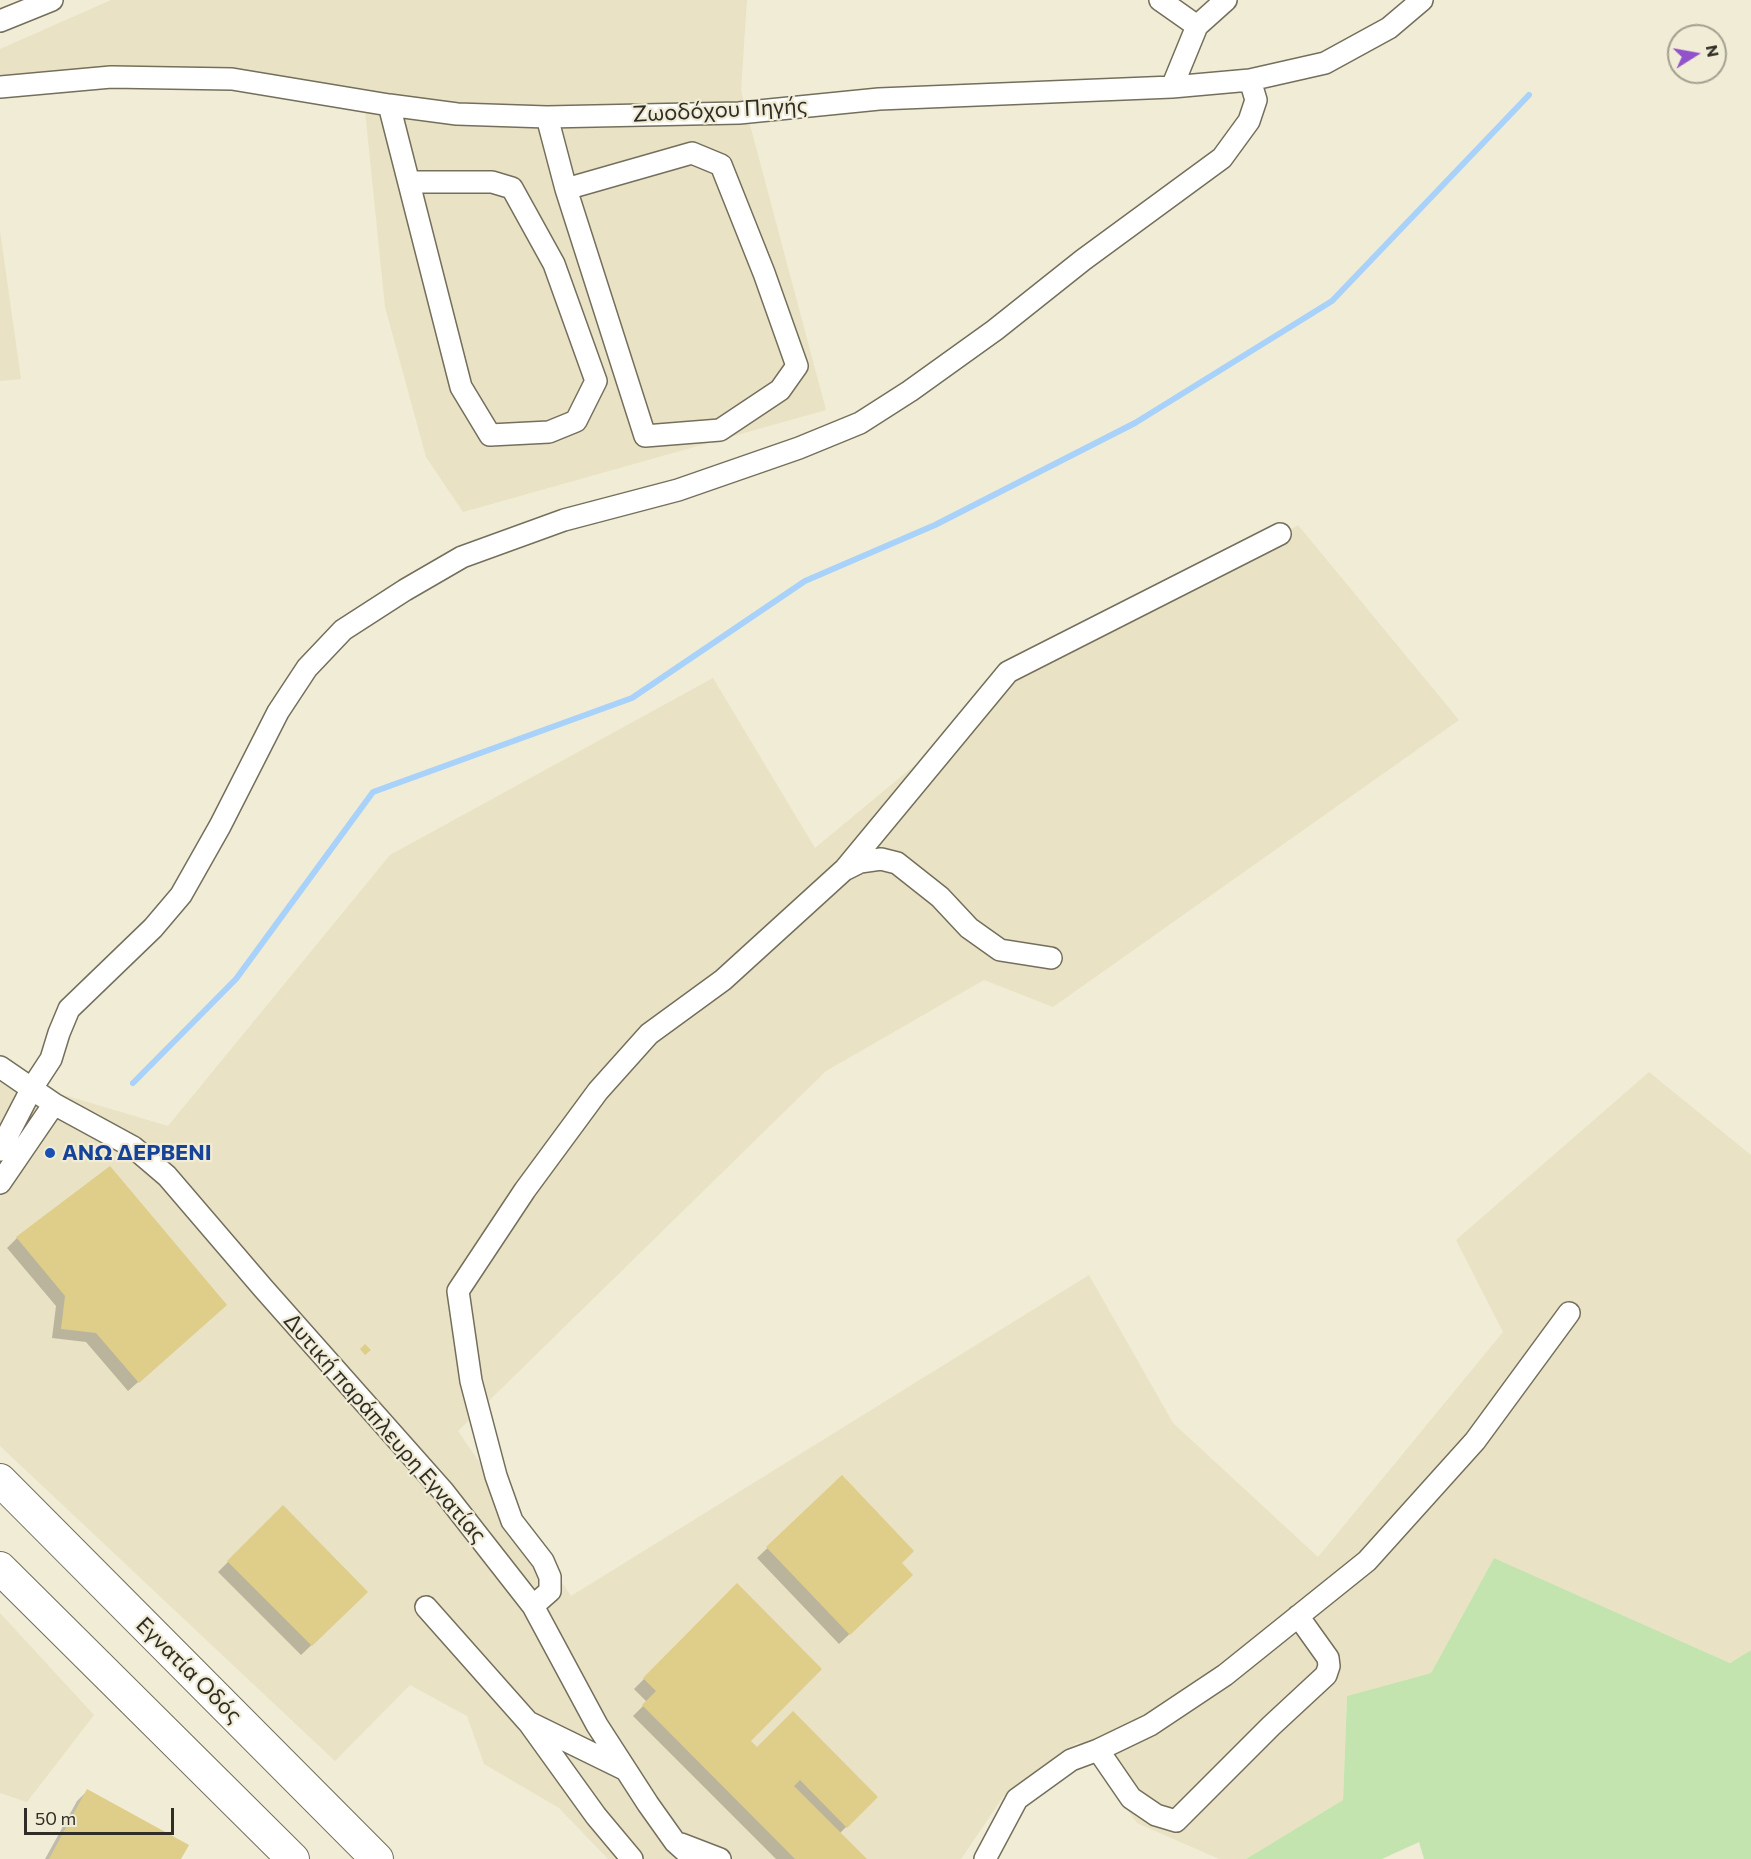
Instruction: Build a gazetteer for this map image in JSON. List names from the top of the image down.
{
  "streets": {
    "highway": ["Εγνατία Οδός"],
    "street": ["Ζωοδόχου Πηγής", "Δυτική παράπλευρη Εγνατίας"]
  },
  "places": ["ΑΝΩ ΔΕΡΒΕΝΙ"],
  "scale_bar": "50 m",
  "north": "right"
}
